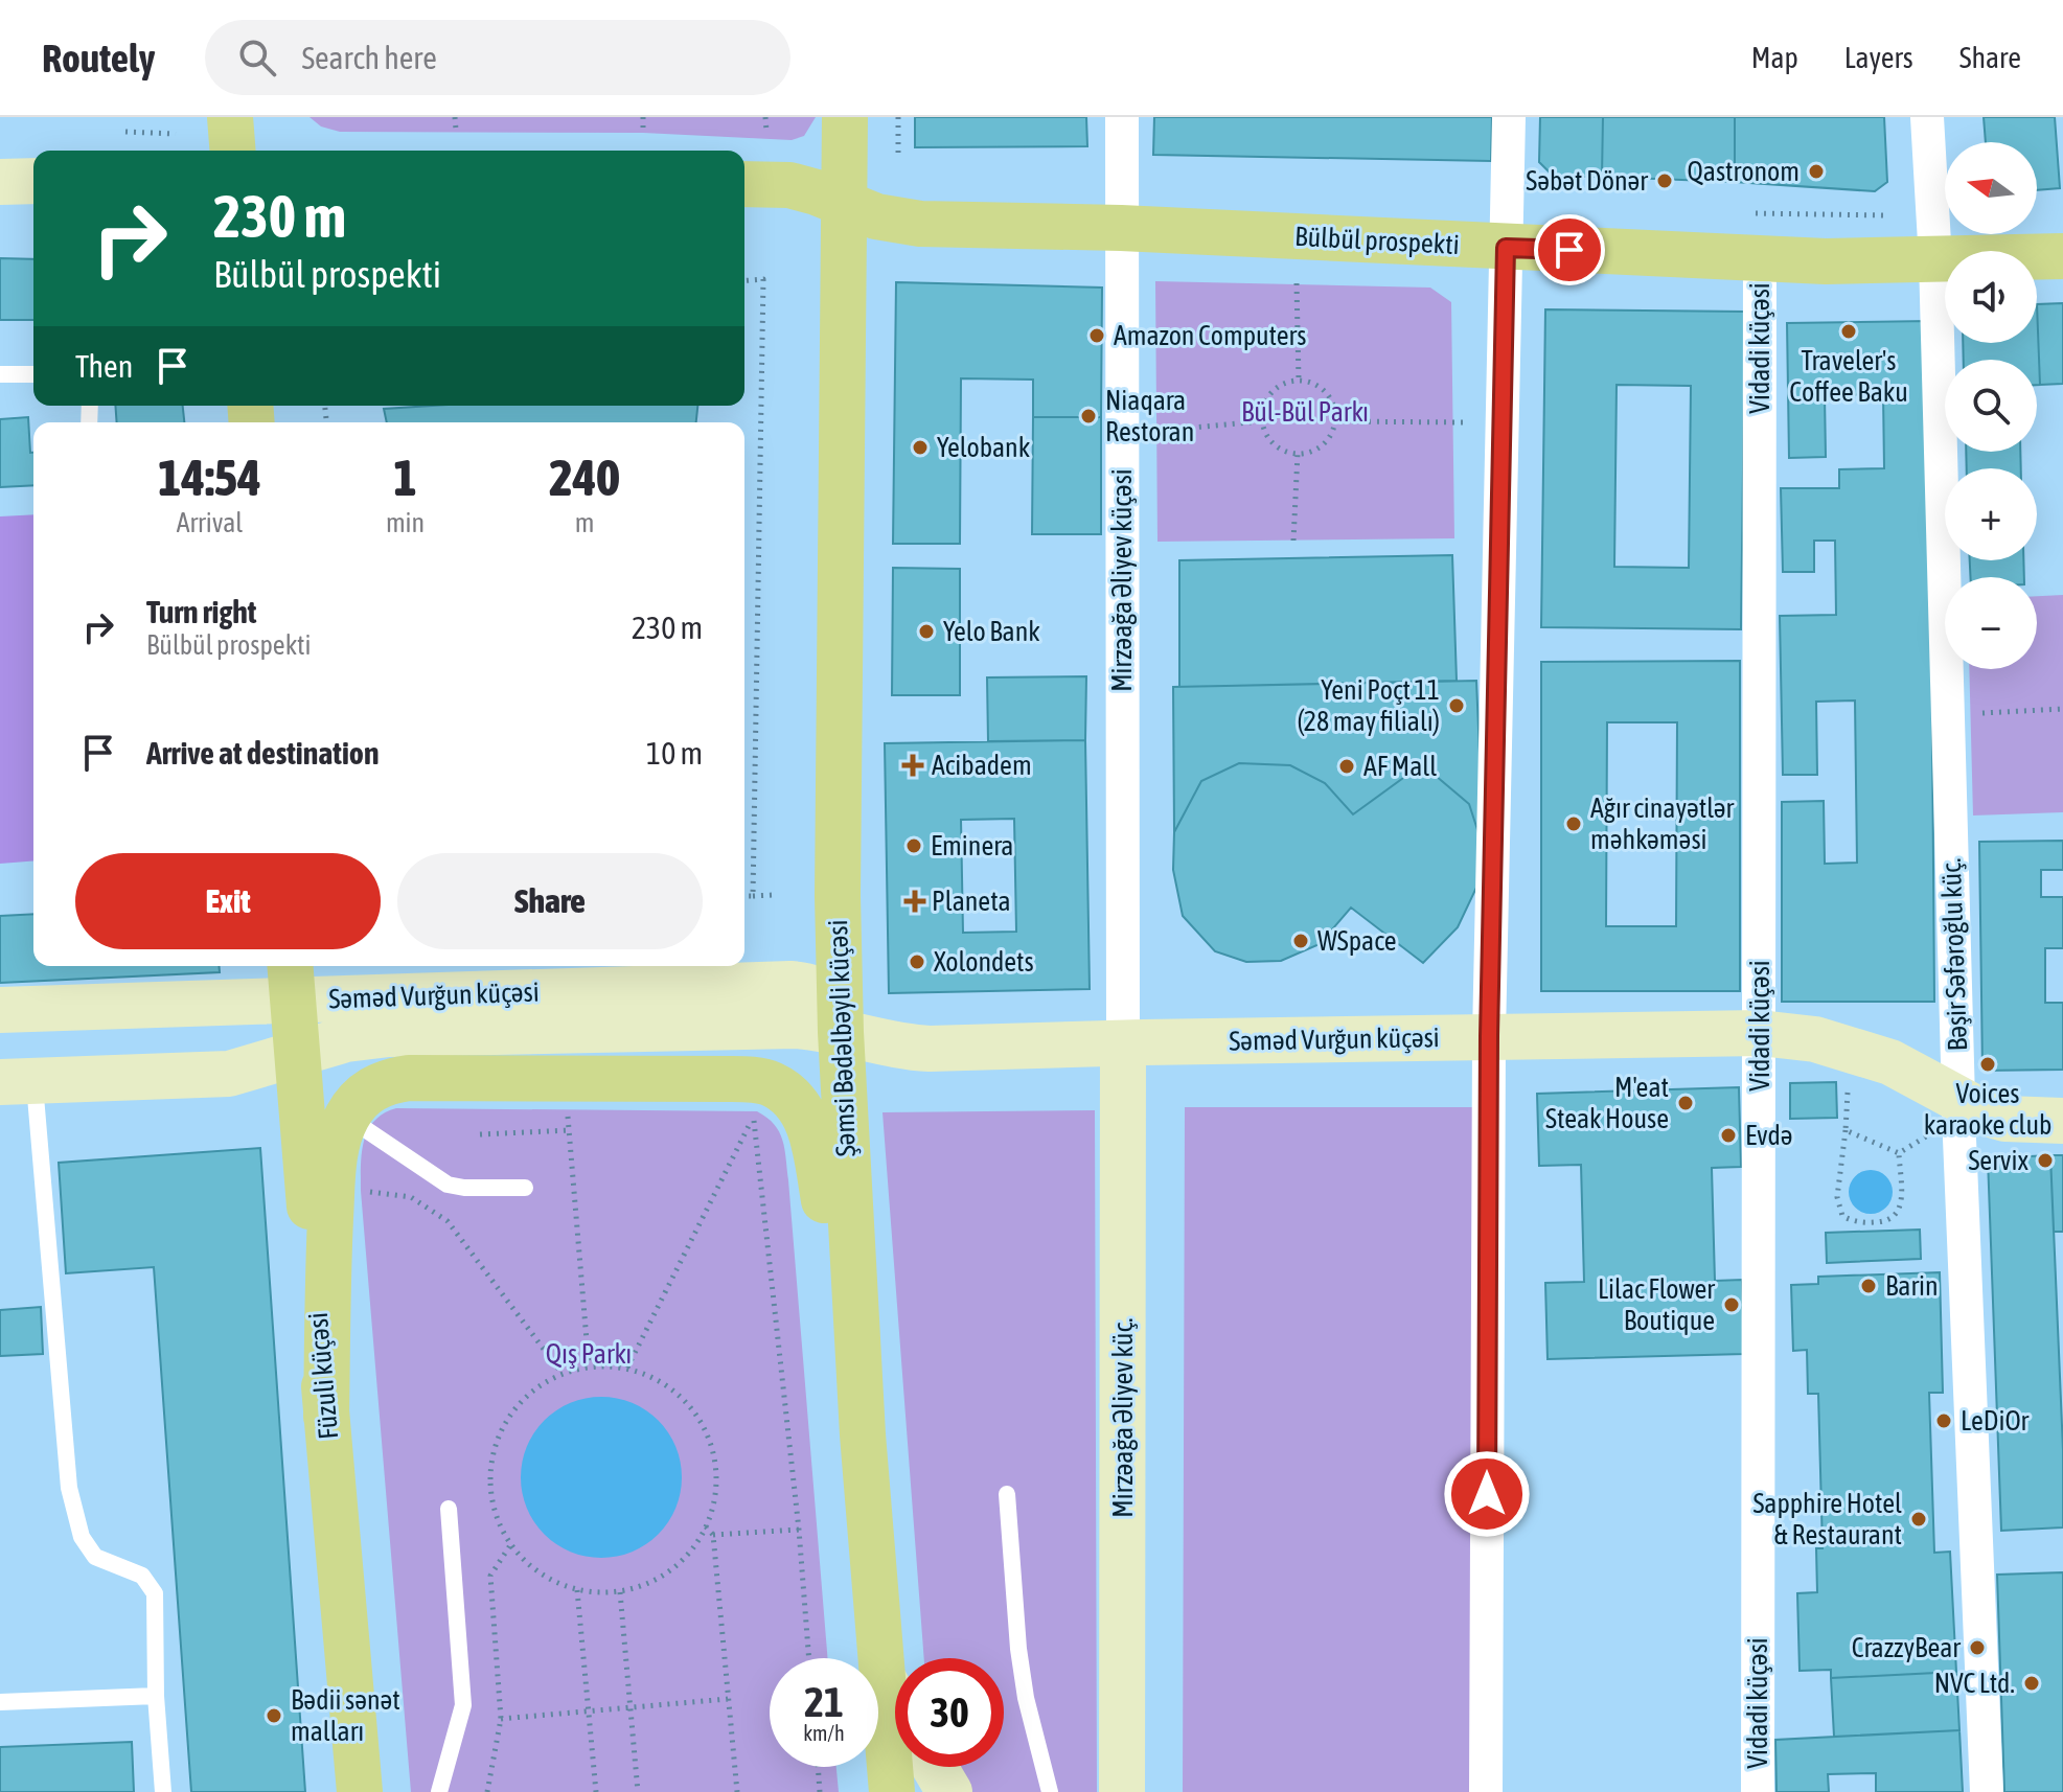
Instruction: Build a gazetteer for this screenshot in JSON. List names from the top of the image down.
{
  "streets": {
    "main road": [
      "Bülbül prospekti",
      "Səməd Vurğun küçəsi",
      "Şəmsi Bədəlbəyli küçəsi",
      "Füzuli küçəsi",
      "Mirzəağa Əliyev küç."
    ],
    "street": ["Vidadi küçəsi", "Mirzəağa Əliyev küçəsi", "Bəşir Səfəroğlu küç."]
  },
  "crossings": [
    ["Bülbül prospekti", "Vidadi küçəsi"],
    ["Bülbül prospekti", "Mirzəağa Əliyev küçəsi"],
    ["Bülbül prospekti", "Bəşir Səfəroğlu küç."],
    ["Bülbül prospekti", "Şəmsi Bədəlbəyli küçəsi"],
    ["Vidadi küçəsi", "Səməd Vurğun küçəsi"],
    ["Mirzəağa Əliyev küçəsi", "Səməd Vurğun küçəsi"],
    ["Mirzəağa Əliyev küçəsi", "Mirzəağa Əliyev küç."],
    ["Bəşir Səfəroğlu küç.", "Səməd Vurğun küçəsi"],
    ["Səməd Vurğun küçəsi", "Şəmsi Bədəlbəyli küçəsi"],
    ["Səməd Vurğun küçəsi", "Füzuli küçəsi"],
    ["Səməd Vurğun küçəsi", "Mirzəağa Əliyev küç."]
  ],
  "parks": ["Bül-Bül Parkı", "Qış Parkı"],
  "places": {
    "other": [
      "Qastronom",
      "Səbət Dönər",
      "Traveler's Coffee Baku",
      "Amazon Computers",
      "Niaqara Restoran",
      "Yelobank",
      "Yelo Bank",
      "Yeni Poçt 11 (28 may filialı)",
      "AF Mall",
      "Ağır cinayətlər məhkəməsi",
      "Eminera",
      "WSpace",
      "Xolondets",
      "Voices karaoke club",
      "M'eat Steak House",
      "Evdə",
      "Servix",
      "Barin",
      "Lilac Flower Boutique",
      "LeDiOr",
      "Sapphire Hotel & Restaurant",
      "CrazzyBear",
      "NVC Ltd.",
      "Bədii sənət malları"
    ],
    "health": ["Acibadem", "Planeta"]
  },
  "north": "left",
  "page": {
    "header": "Routely",
    "search": "Search here",
    "nav": ["Map", "Layers", "Share"],
    "map_buttons": ["+", "−"],
    "turn": ["230 m", "Bülbül prospekti"],
    "then": "Then",
    "eta": [
      "14:54",
      "Arrival",
      "1",
      "min",
      "240",
      "m"
    ],
    "list": [
      {
        "name": "Turn right",
        "note": "Bülbül prospekti",
        "value": "230 m"
      },
      {
        "name": "Arrive at destination",
        "value": "10 m"
      }
    ],
    "buttons": ["Exit", "Share"],
    "speed": "21 km/h",
    "limit": "30"
  }
}
